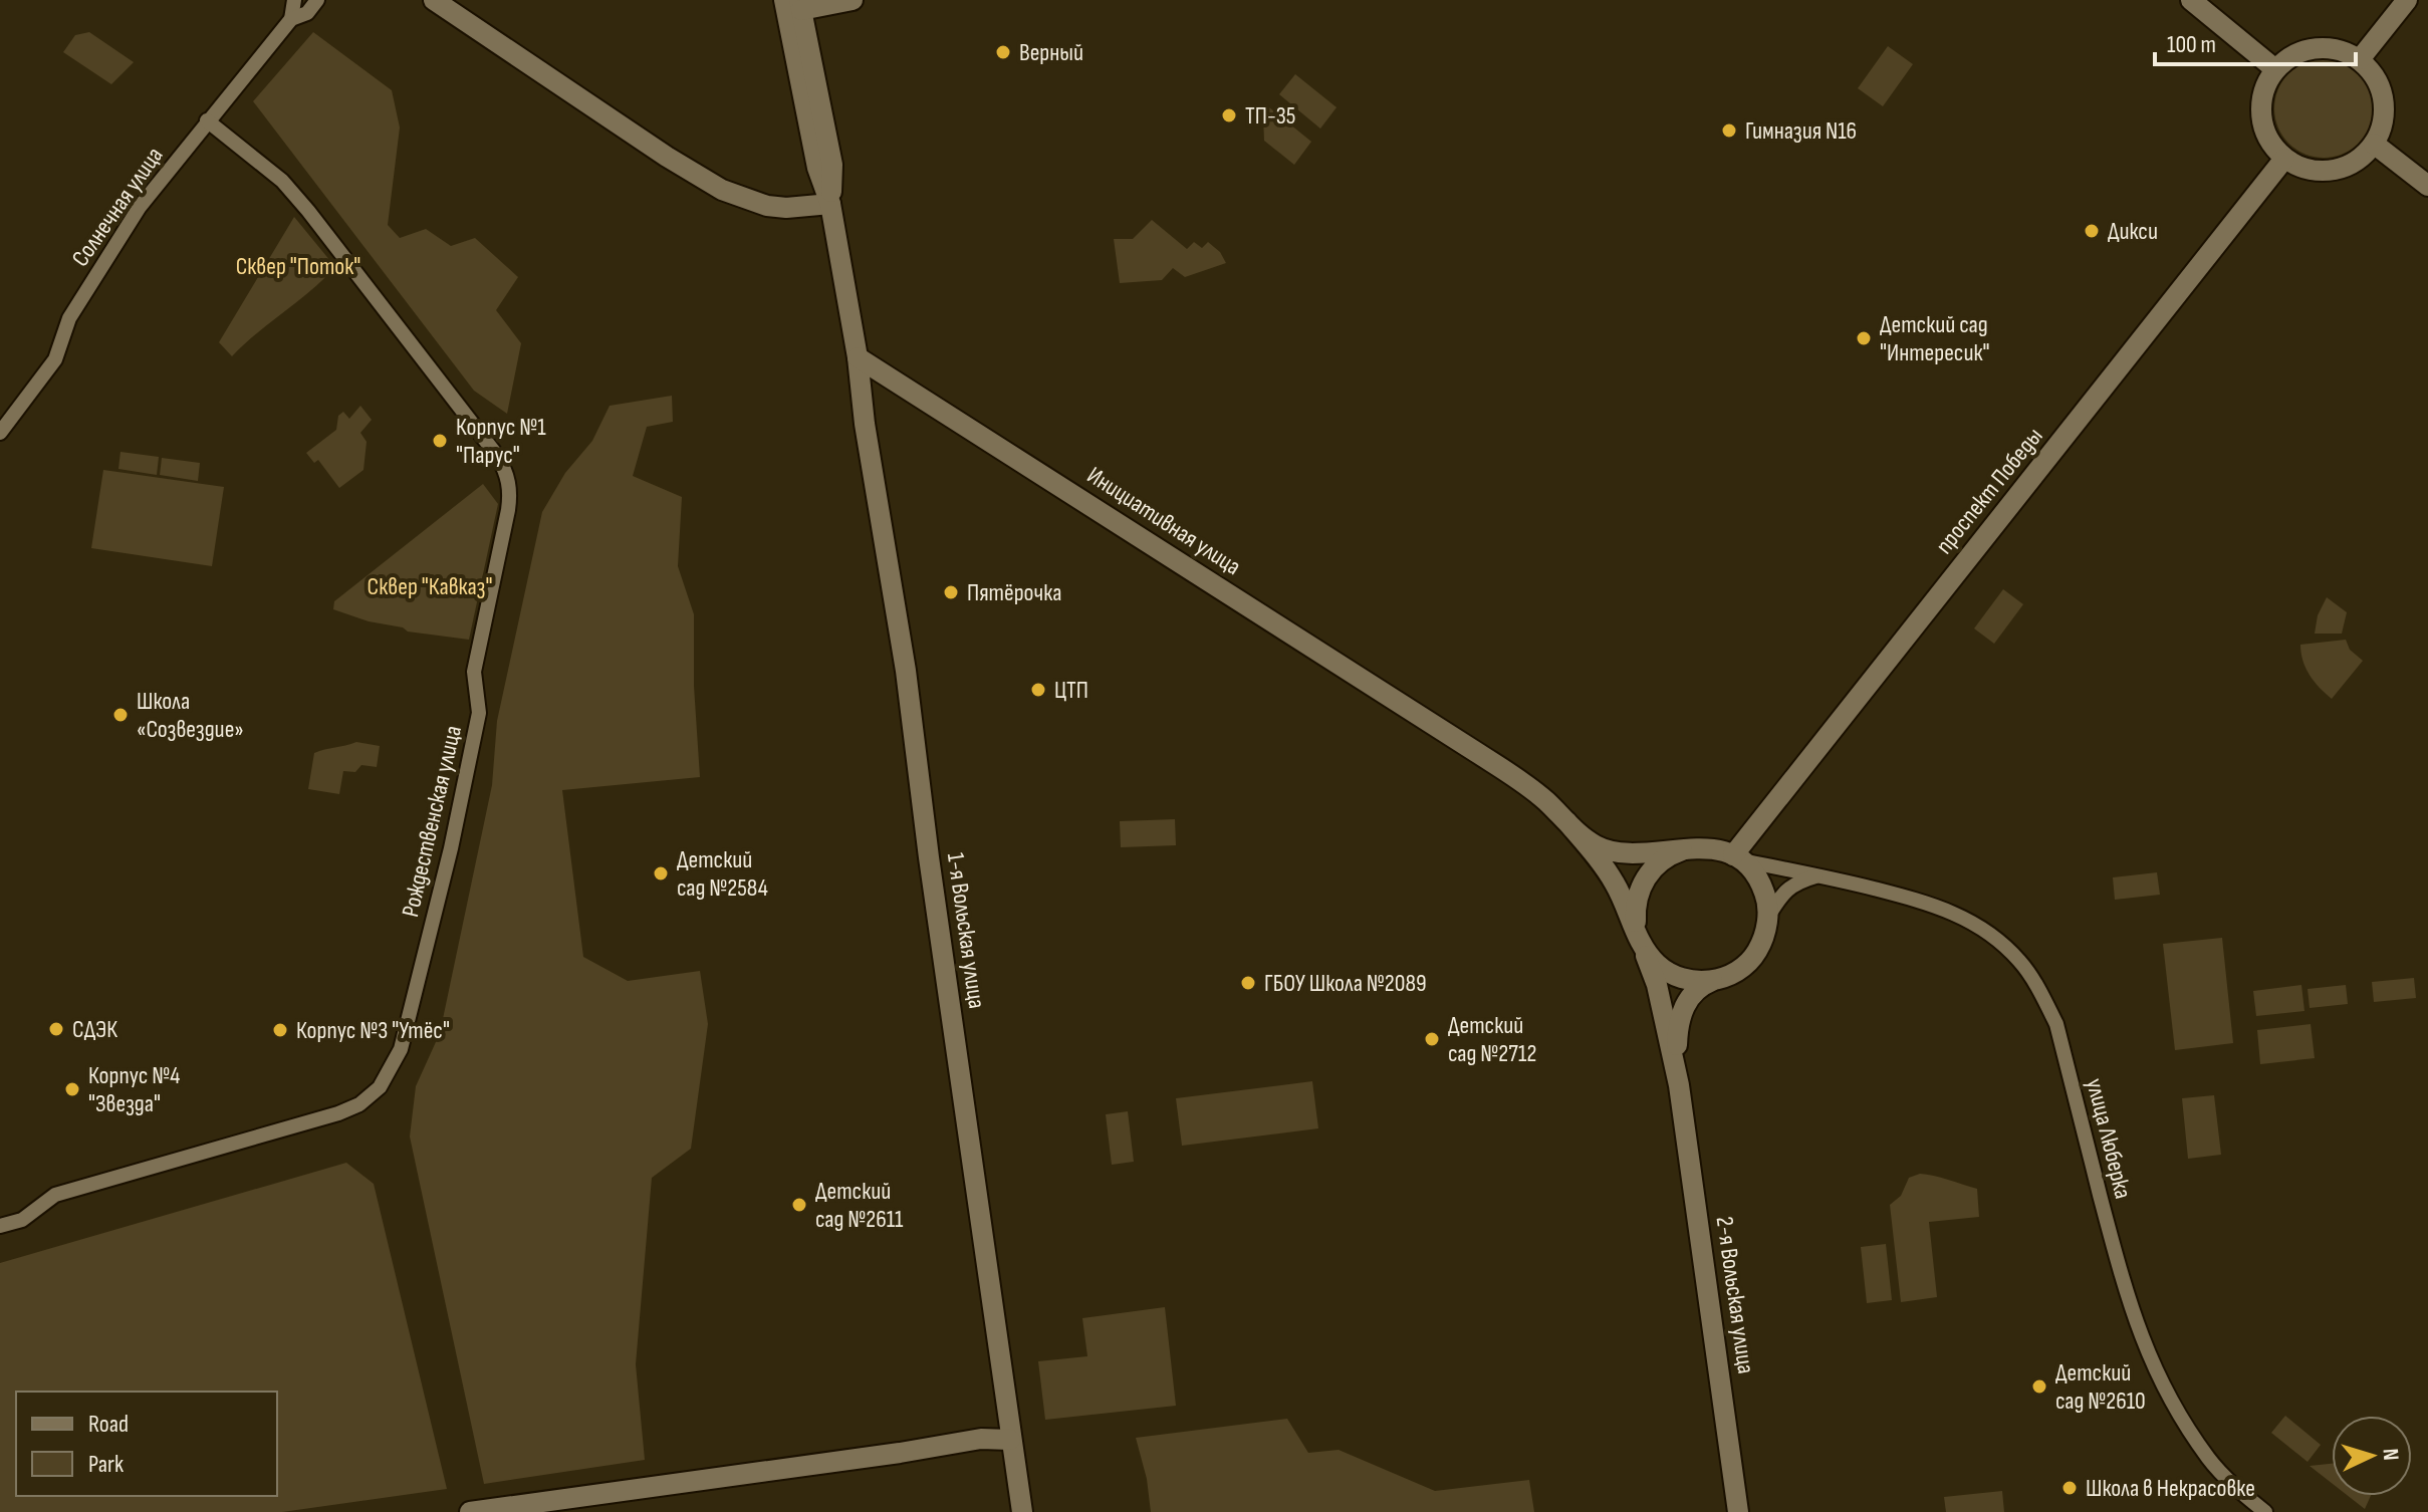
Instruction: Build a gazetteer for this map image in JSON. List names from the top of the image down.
{
  "streets": {
    "street": [
      "Солнечная улица",
      "проспект Победы",
      "Инициативная улица",
      "Рождественская улица",
      "1-я Вольская улица",
      "улица Люберка",
      "2-я Вольская улица"
    ]
  },
  "crossings": [
    ["Солнечная улица", "Рождественская улица"],
    ["проспект Победы", "Инициативная улица"],
    ["проспект Победы", "улица Люберка"],
    ["проспект Победы", "2-я Вольская улица"],
    ["Инициативная улица", "1-я Вольская улица"],
    ["Инициативная улица", "улица Люберка"],
    ["Инициативная улица", "2-я Вольская улица"],
    ["улица Люберка", "2-я Вольская улица"]
  ],
  "parks": ["Сквер \"Поток\"", "Сквер \"Кавказ\""],
  "places": [
    "Верный",
    "ТП-35",
    "Гимназия N16",
    "Дикси",
    "Детский сад \"Интересик\"",
    "Корпус №1 \"Парус\"",
    "Пятёрочка",
    "ЦТП",
    "Школа «Созвездие»",
    "Детский сад №2584",
    "ГБОУ Школа №2089",
    "СДЭК",
    "Корпус №3 \"Утёс\"",
    "Детский сад №2712",
    "Корпус №4 \"Звезда\"",
    "Детский сад №2611",
    "Детский сад №2610",
    "Школа в Некрасовке"
  ],
  "legend": ["Road", "Park"],
  "scale_bar": "100 m",
  "north": "right"
}
